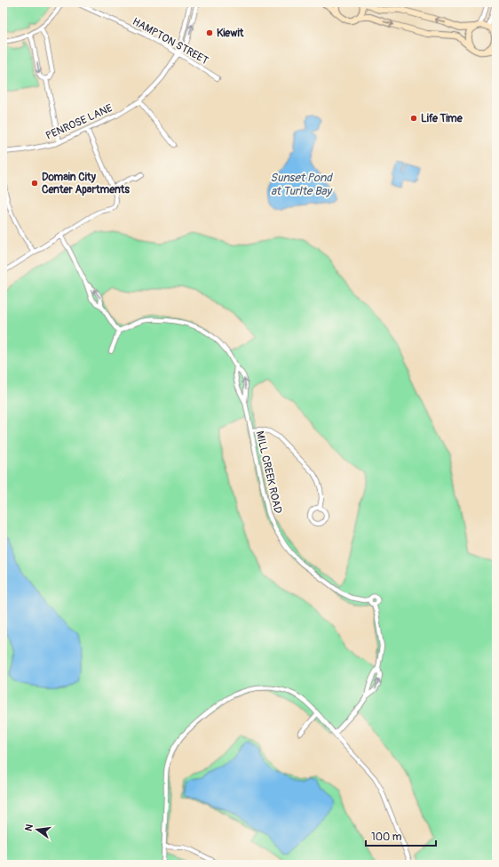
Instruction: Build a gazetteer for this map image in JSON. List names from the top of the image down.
{
  "streets": {
    "street": ["HAMPTON STREET", "PENROSE LANE", "MILL CREEK ROAD"]
  },
  "crossings": [
    ["HAMPTON STREET", "PENROSE LANE"]
  ],
  "water": ["Sunset Pond at Turlte Bay"],
  "places": ["Kiewit", "Life Time", "Domain City Center Apartments"],
  "scale_bar": "100 m",
  "north": "left"
}
